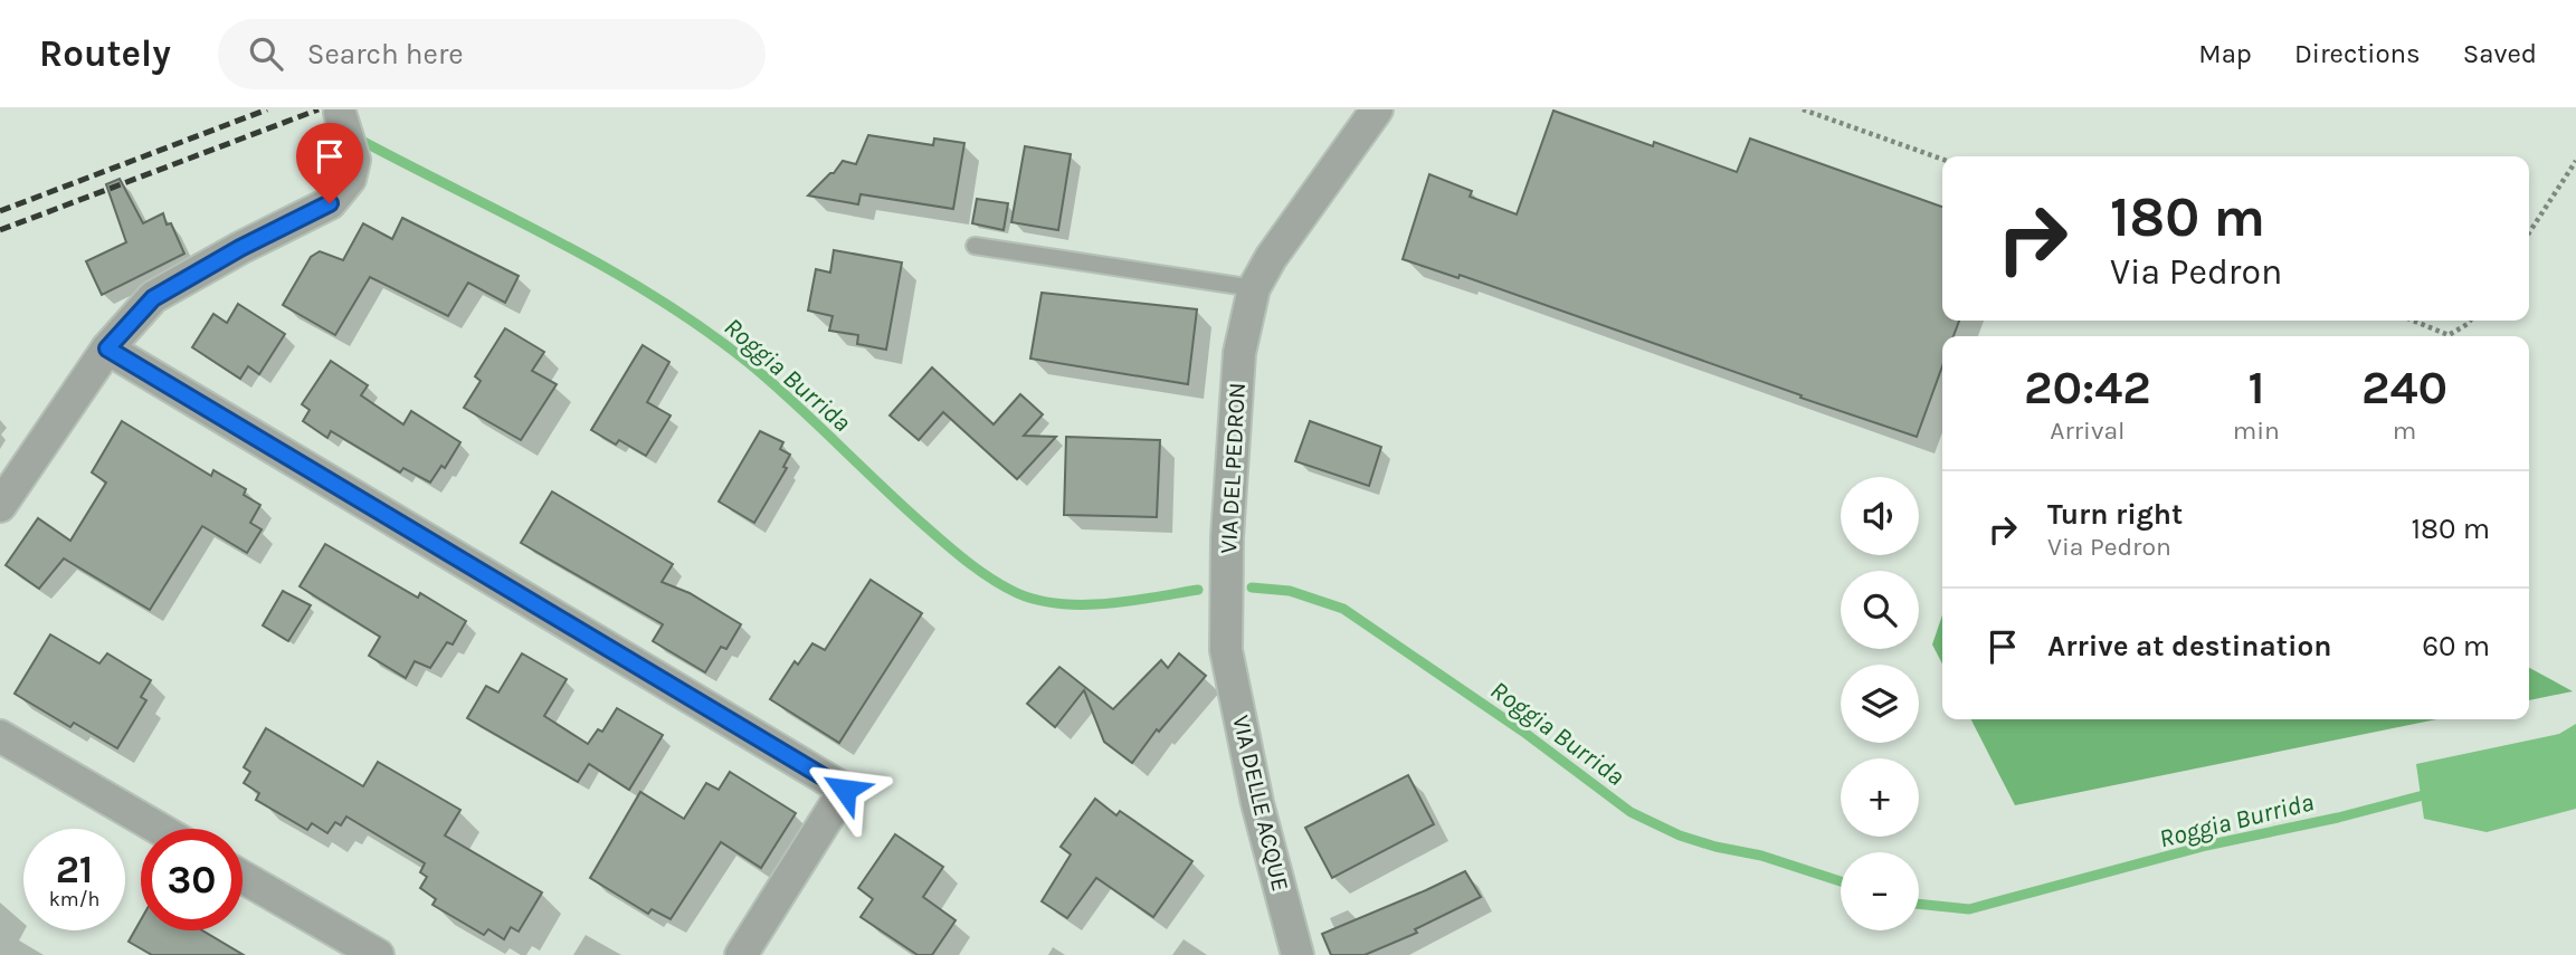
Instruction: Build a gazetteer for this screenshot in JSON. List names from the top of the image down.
{
  "streets": {
    "street": ["VIA DEL PEDRON", "VIA DELLE ACQUE"]
  },
  "crossings": [
    ["VIA DEL PEDRON", "VIA DELLE ACQUE"]
  ],
  "water": ["Roggia Burrida"],
  "page": {
    "header": "Routely",
    "search": "Search here",
    "nav": ["Map", "Directions", "Saved"],
    "turn": ["180 m", "Via Pedron"],
    "eta": [
      "20:42",
      "Arrival",
      "1",
      "min",
      "240",
      "m"
    ],
    "list": [
      {
        "name": "Turn right",
        "note": "Via Pedron",
        "value": "180 m"
      },
      {
        "name": "Arrive at destination",
        "value": "60 m"
      }
    ],
    "map_buttons": ["+", "−"],
    "speed": "21 km/h",
    "limit": "30"
  }
}
